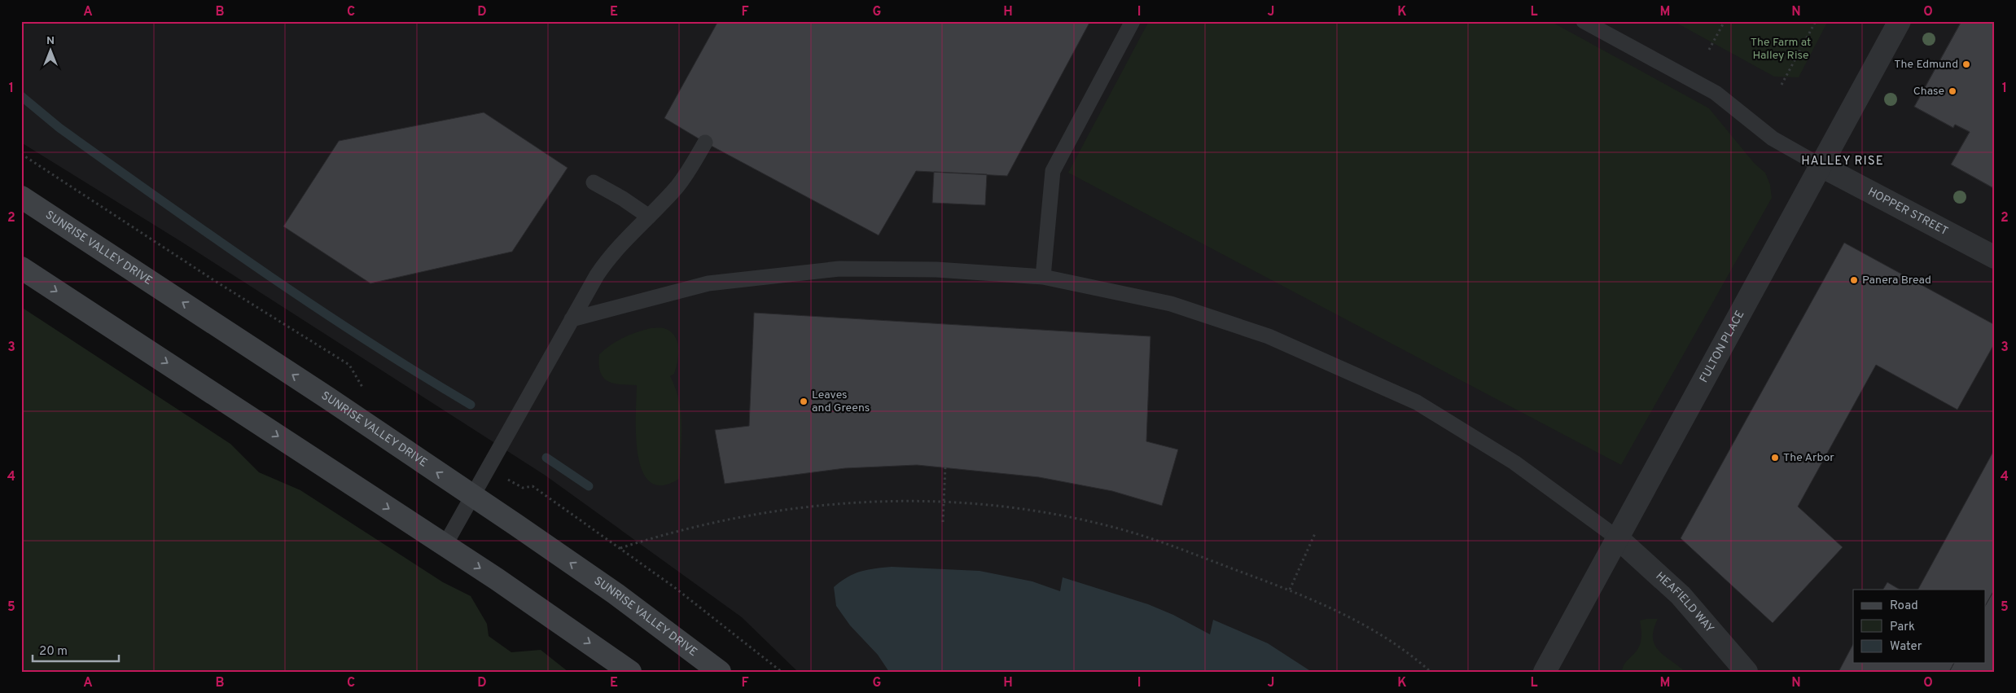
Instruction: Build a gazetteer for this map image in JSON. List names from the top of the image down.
{
  "streets": {
    "main road": ["SUNRISE VALLEY DRIVE"],
    "street": ["HOPPER STREET", "FULTON PLACE", "HEAFIELD WAY"]
  },
  "crossings": [
    ["HOPPER STREET", "FULTON PLACE"],
    ["FULTON PLACE", "HEAFIELD WAY"]
  ],
  "districts": ["HALLEY RISE"],
  "parks": ["The Farm at Halley Rise"],
  "places": [
    "The Edmund",
    "Chase",
    "Panera Bread",
    "Leaves and Greens",
    "The Arbor"
  ],
  "legend": ["Road", "Park", "Water"],
  "scale_bar": "20 m",
  "north": "top",
  "grid": {
    "columns": [
      "A",
      "B",
      "C",
      "D",
      "E",
      "F",
      "G",
      "H",
      "I",
      "J",
      "K",
      "L",
      "M",
      "N",
      "O"
    ],
    "rows": [
      "1",
      "2",
      "3",
      "4",
      "5"
    ]
  }
}
